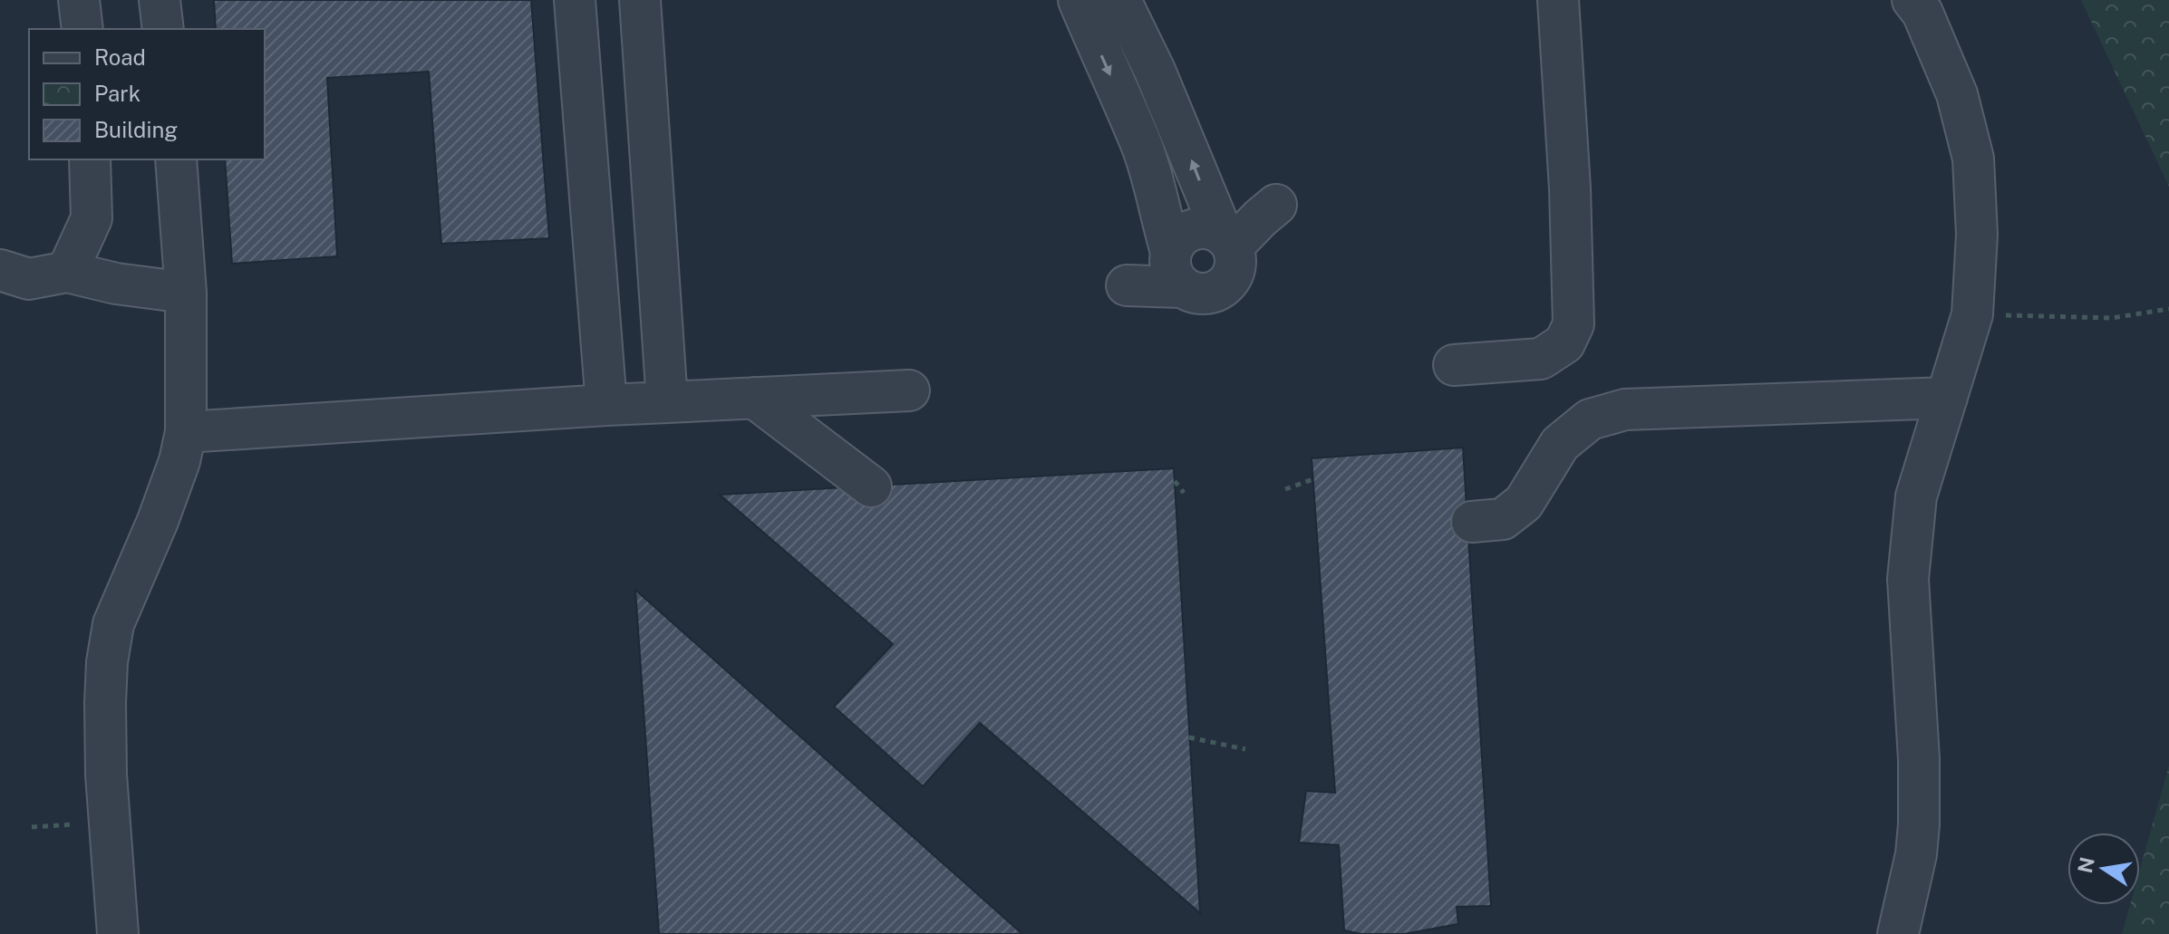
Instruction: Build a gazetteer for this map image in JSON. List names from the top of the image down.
{
  "legend": ["Road", "Park", "Building"],
  "north": "left"
}
